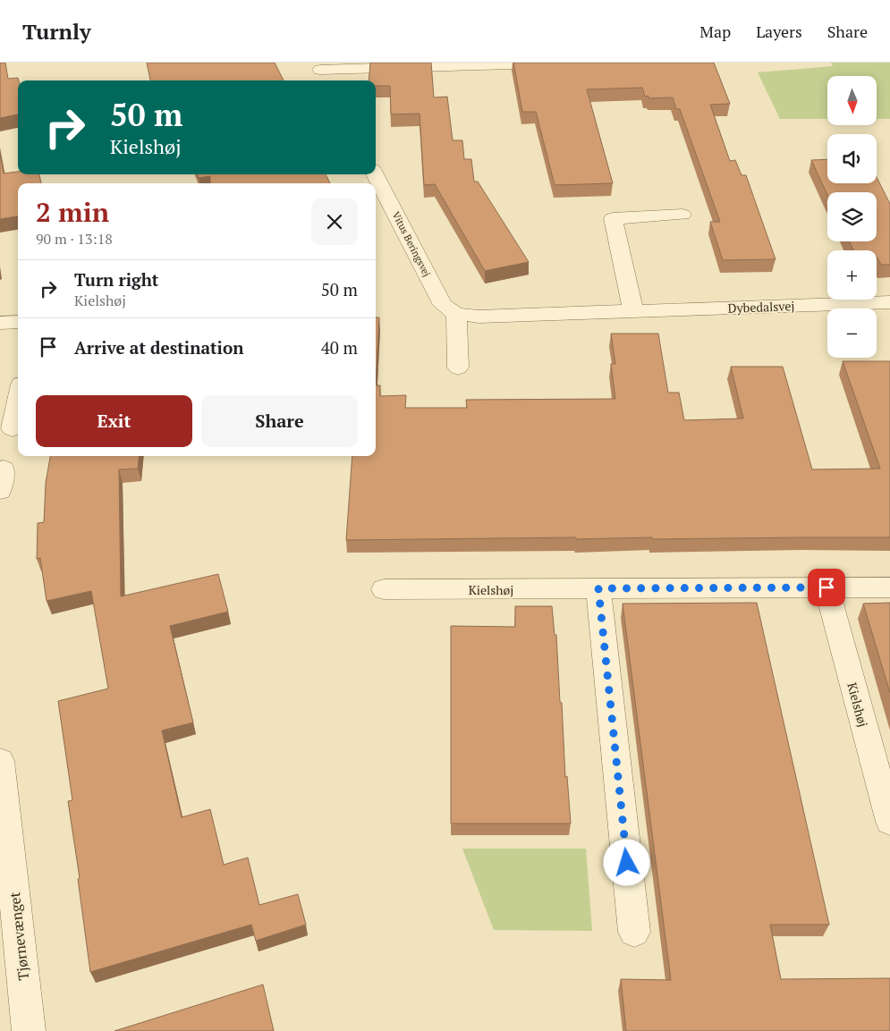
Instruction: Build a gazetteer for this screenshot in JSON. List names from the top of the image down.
{
  "streets": {
    "street": [
      "Vitus Beringsvej",
      "Dybedalsvej",
      "Kielshøj",
      "Tjørnevænget"
    ]
  },
  "crossings": [
    ["Vitus Beringsvej", "Dybedalsvej"]
  ],
  "north": "bottom",
  "page": {
    "header": "Turnly",
    "nav": ["Map", "Layers", "Share"],
    "map_buttons": ["+", "−"],
    "turn": ["50 m", "Kielshøj"],
    "heading": ["2 min", "90 m · 13:18"],
    "list": [
      {
        "name": "Turn right",
        "note": "Kielshøj",
        "value": "50 m"
      },
      {
        "name": "Arrive at destination",
        "value": "40 m"
      }
    ],
    "buttons": ["Exit", "Share"]
  }
}
